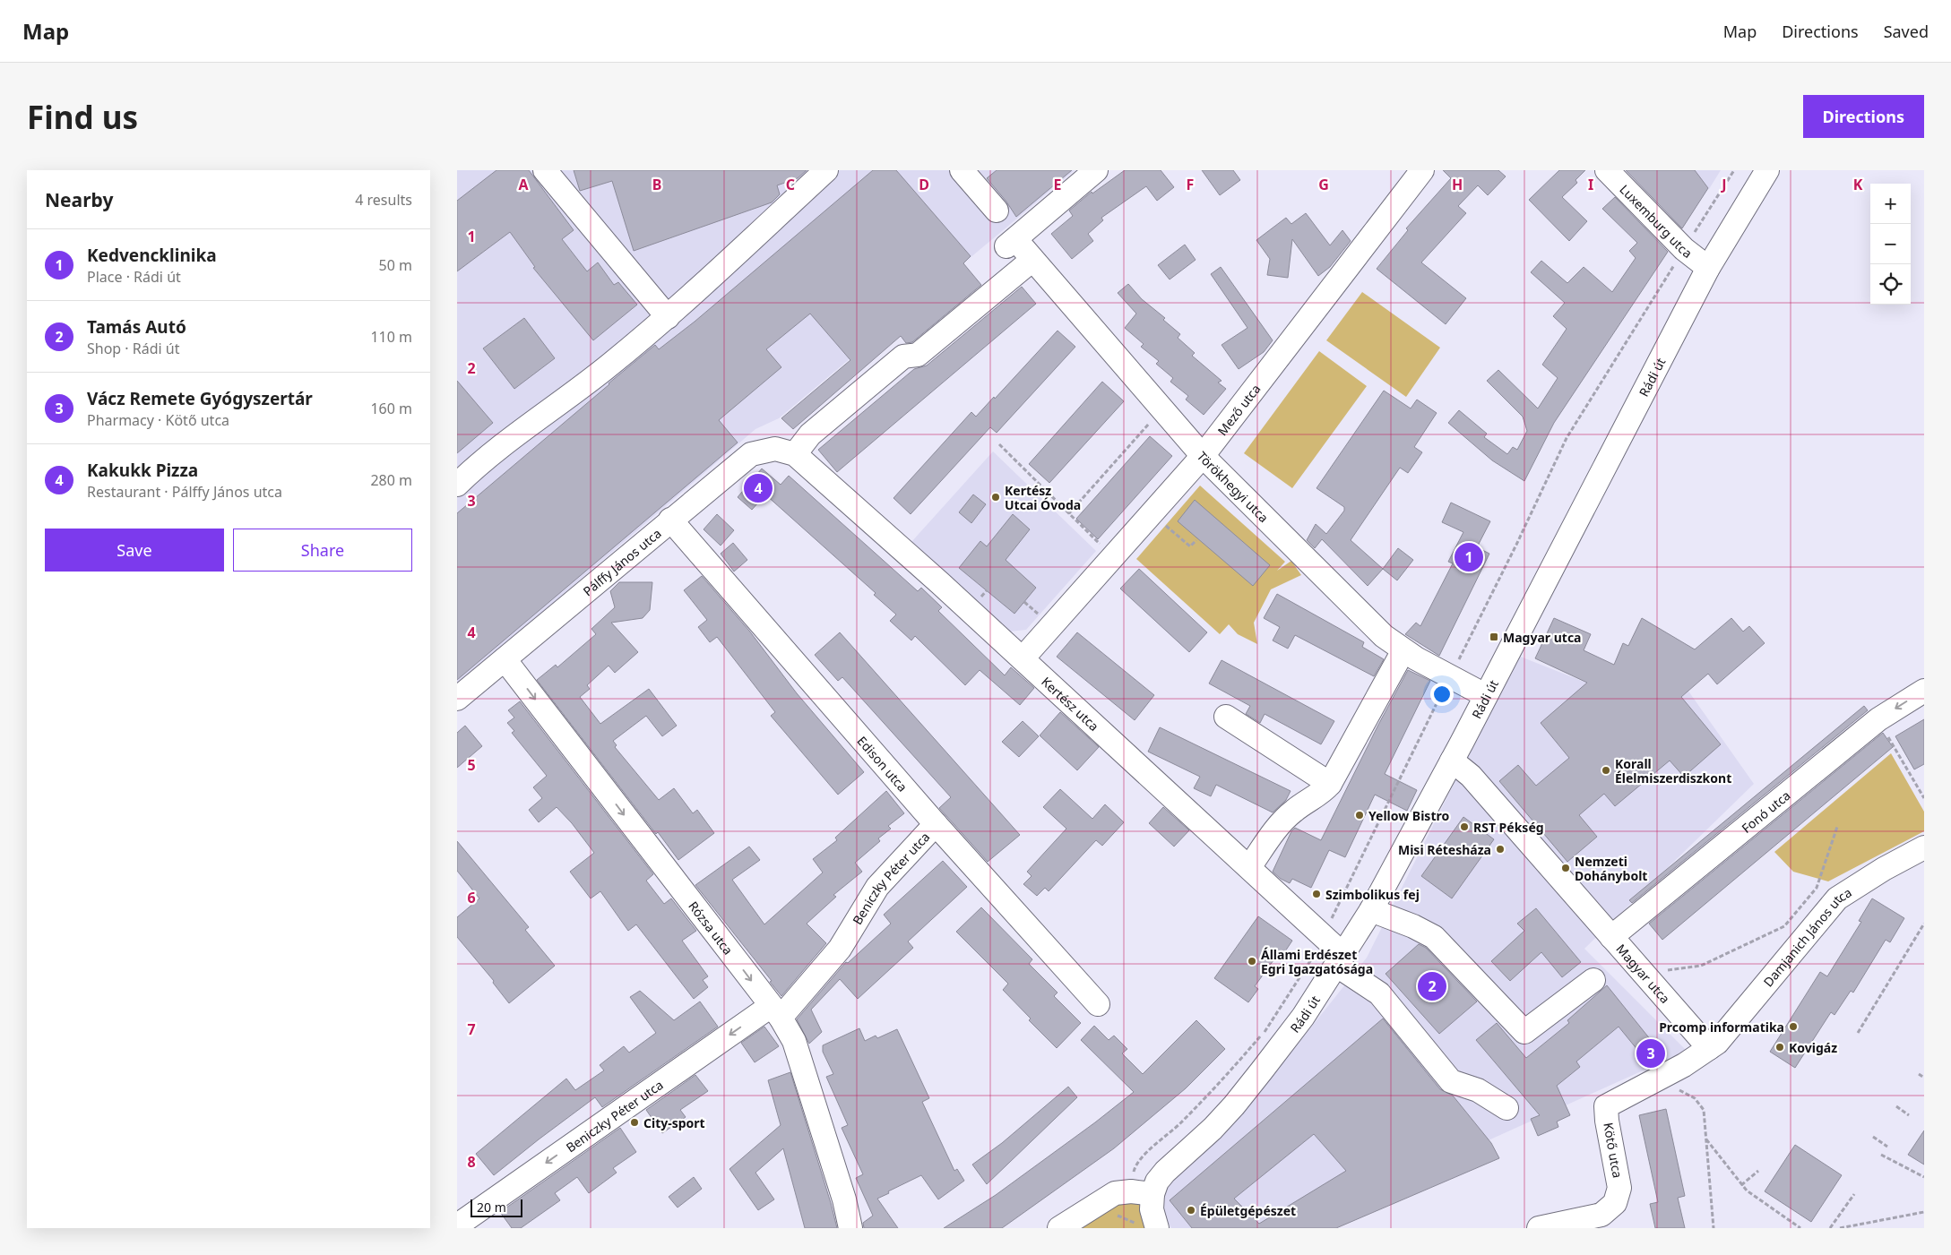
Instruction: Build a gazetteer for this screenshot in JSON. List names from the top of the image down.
{
  "streets": {
    "street": [
      "Luxemburg utca",
      "Rádi út",
      "Mező utca",
      "Törökhegyi utca",
      "Pálffy János utca",
      "Kertész utca",
      "Edison utca",
      "Fonó utca",
      "Beniczky Péter utca",
      "Rózsa utca",
      "Damjanich János utca",
      "Magyar utca",
      "Kötő utca"
    ]
  },
  "crossings": [
    ["Luxemburg utca", "Rádi út"],
    ["Rádi út", "Törökhegyi utca"],
    ["Rádi út", "Kertész utca"],
    ["Rádi út", "Magyar utca"],
    ["Mező utca", "Törökhegyi utca"],
    ["Mező utca", "Kertész utca"],
    ["Pálffy János utca", "Kertész utca"],
    ["Pálffy János utca", "Edison utca"],
    ["Pálffy János utca", "Rózsa utca"],
    ["Edison utca", "Beniczky Péter utca"],
    ["Fonó utca", "Magyar utca"],
    ["Beniczky Péter utca", "Rózsa utca"],
    ["Damjanich János utca", "Magyar utca"],
    ["Damjanich János utca", "Kötő utca"],
    ["Magyar utca", "Kötő utca"]
  ],
  "one_way": ["Beniczky Péter utca", "Rózsa utca"],
  "places": {
    "other": [
      "Kertész Utcai Óvoda",
      "Korall Élelmiszerdiszkont",
      "Yellow Bistro",
      "RST Pékség",
      "Misi Rétesháza",
      "Nemzeti Dohánybolt",
      "Szimbolikus fej",
      "Állami Erdészet Egri Igazgatósága",
      "Prcomp informatika",
      "Kovigáz",
      "City-sport",
      "Épületgépészet"
    ],
    "transit": ["Magyar utca"]
  },
  "scale_bar": "20 m",
  "page": {
    "header": "Map",
    "nav": ["Map", "Directions", "Saved"],
    "buttons": [
      "Directions",
      ["Save", "Share"]
    ],
    "title": "Find us",
    "heading": ["Nearby", "4 results"],
    "map_buttons": ["+", "−"],
    "list": [
      {
        "mark": "1",
        "name": "Kedvencklinika",
        "note": "Place · Rádi út",
        "value": "50 m"
      },
      {
        "mark": "2",
        "name": "Tamás Autó",
        "note": "Shop · Rádi út",
        "value": "110 m"
      },
      {
        "mark": "3",
        "name": "Vácz Remete Gyógyszertár",
        "note": "Pharmacy · Kötő utca",
        "value": "160 m"
      },
      {
        "mark": "4",
        "name": "Kakukk Pizza",
        "note": "Restaurant · Pálffy János utca",
        "value": "280 m"
      }
    ],
    "pins": [
      "4",
      "1",
      "2",
      "3"
    ],
    "scale": "20 m"
  },
  "grid": {
    "columns": [
      "A",
      "B",
      "C",
      "D",
      "E",
      "F",
      "G",
      "H",
      "I",
      "J",
      "K"
    ],
    "rows": [
      "1",
      "2",
      "3",
      "4",
      "5",
      "6",
      "7",
      "8"
    ]
  }
}
